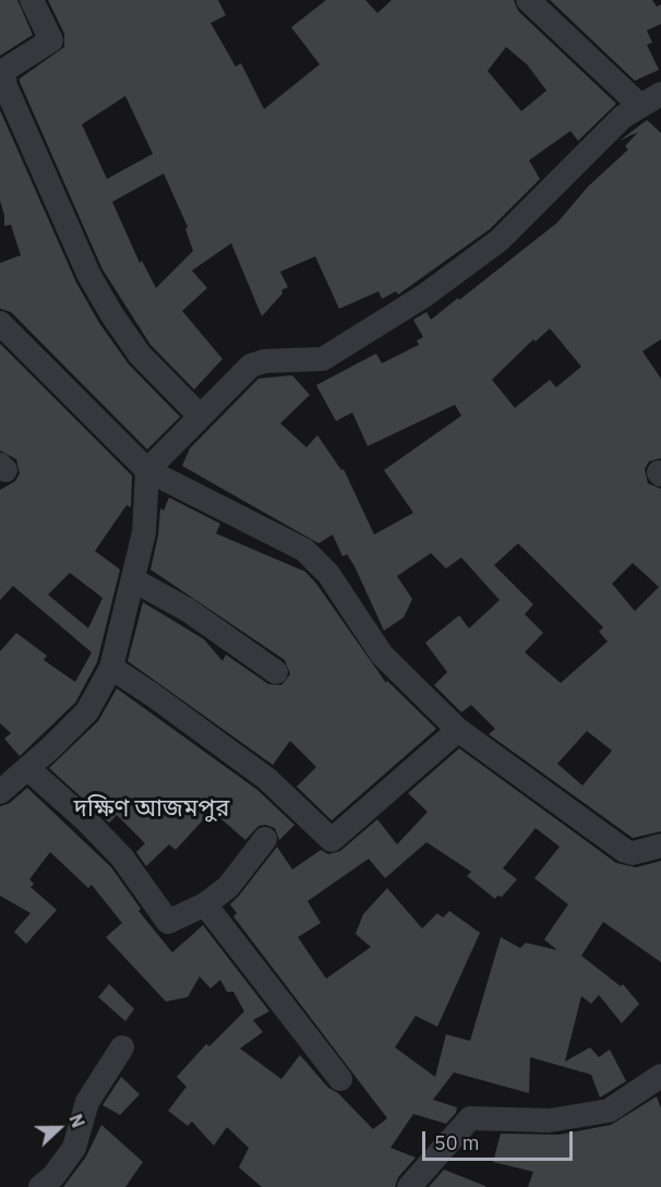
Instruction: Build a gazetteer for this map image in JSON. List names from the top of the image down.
{
  "districts": ["দক্ষিণ আজমপুর"],
  "scale_bar": "50 m",
  "north": "right"
}
